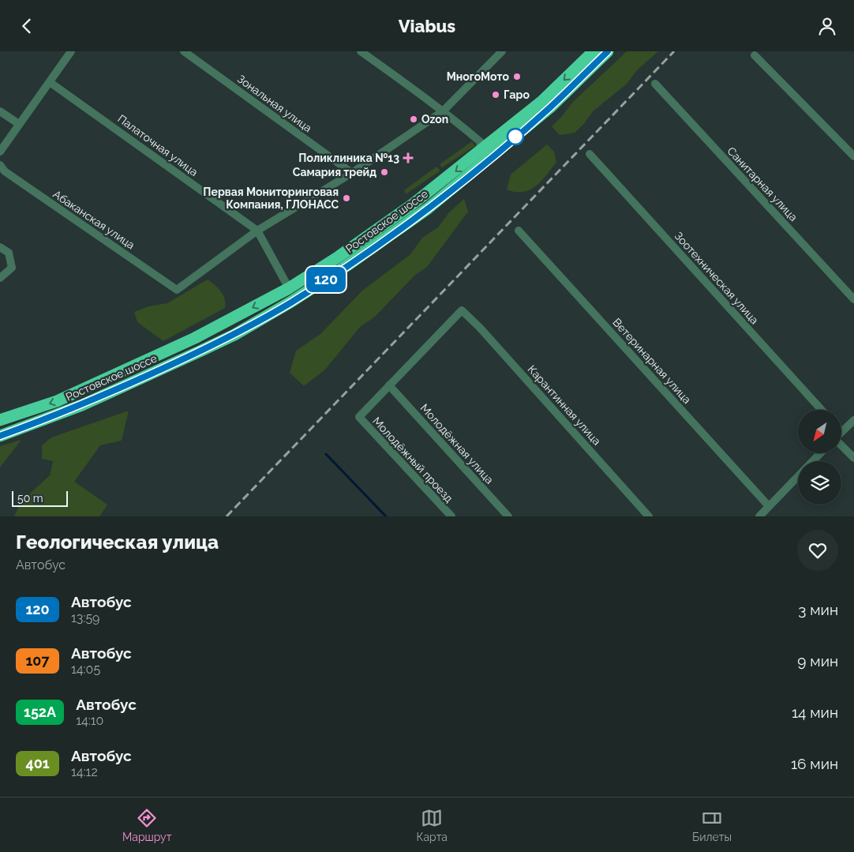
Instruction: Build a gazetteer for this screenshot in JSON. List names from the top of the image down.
{
  "streets": {
    "highway": ["Ростовское шоссе"],
    "street": [
      "Зональная улица",
      "Палаточная улица",
      "Санитарная улица",
      "Абаканская улица",
      "Зоотехническая улица",
      "Ветеринарная улица",
      "Карантинная улица",
      "Молодёжная улица",
      "Молодёжный проезд"
    ]
  },
  "crossings": [
    ["Палаточная улица", "Абаканская улица"],
    ["Палаточная улица", "Ростовское шоссе"],
    ["Карантинная улица", "Молодёжная улица"],
    ["Карантинная улица", "Молодёжный проезд"],
    ["Молодёжная улица", "Молодёжный проезд"]
  ],
  "places": {
    "other": [
      "МногоМото",
      "Гаро",
      "Ozon",
      "Самария трейд",
      "Первая Мониторинговая Компания, ГЛОНАСС"
    ],
    "health": ["Поликлиника №13"]
  },
  "lines": ["bus line 120"],
  "scale_bar": "50 m",
  "north": "bottom left",
  "page": {
    "header": "Viabus",
    "on_map": "120",
    "scale": "50 m",
    "heading": ["Геологическая улица", "Автобус"],
    "list": [
      {
        "mark": "120",
        "name": "Автобус",
        "note": "13:59",
        "value": "3 мин"
      },
      {
        "mark": "107",
        "name": "Автобус",
        "note": "14:05",
        "value": "9 мин"
      },
      {
        "mark": "152A",
        "name": "Автобус",
        "note": "14:10",
        "value": "14 мин"
      },
      {
        "mark": "401",
        "name": "Автобус",
        "note": "14:12",
        "value": "16 мин"
      }
    ],
    "tabs": ["Маршрут", "Карта", "Билеты"]
  }
}
